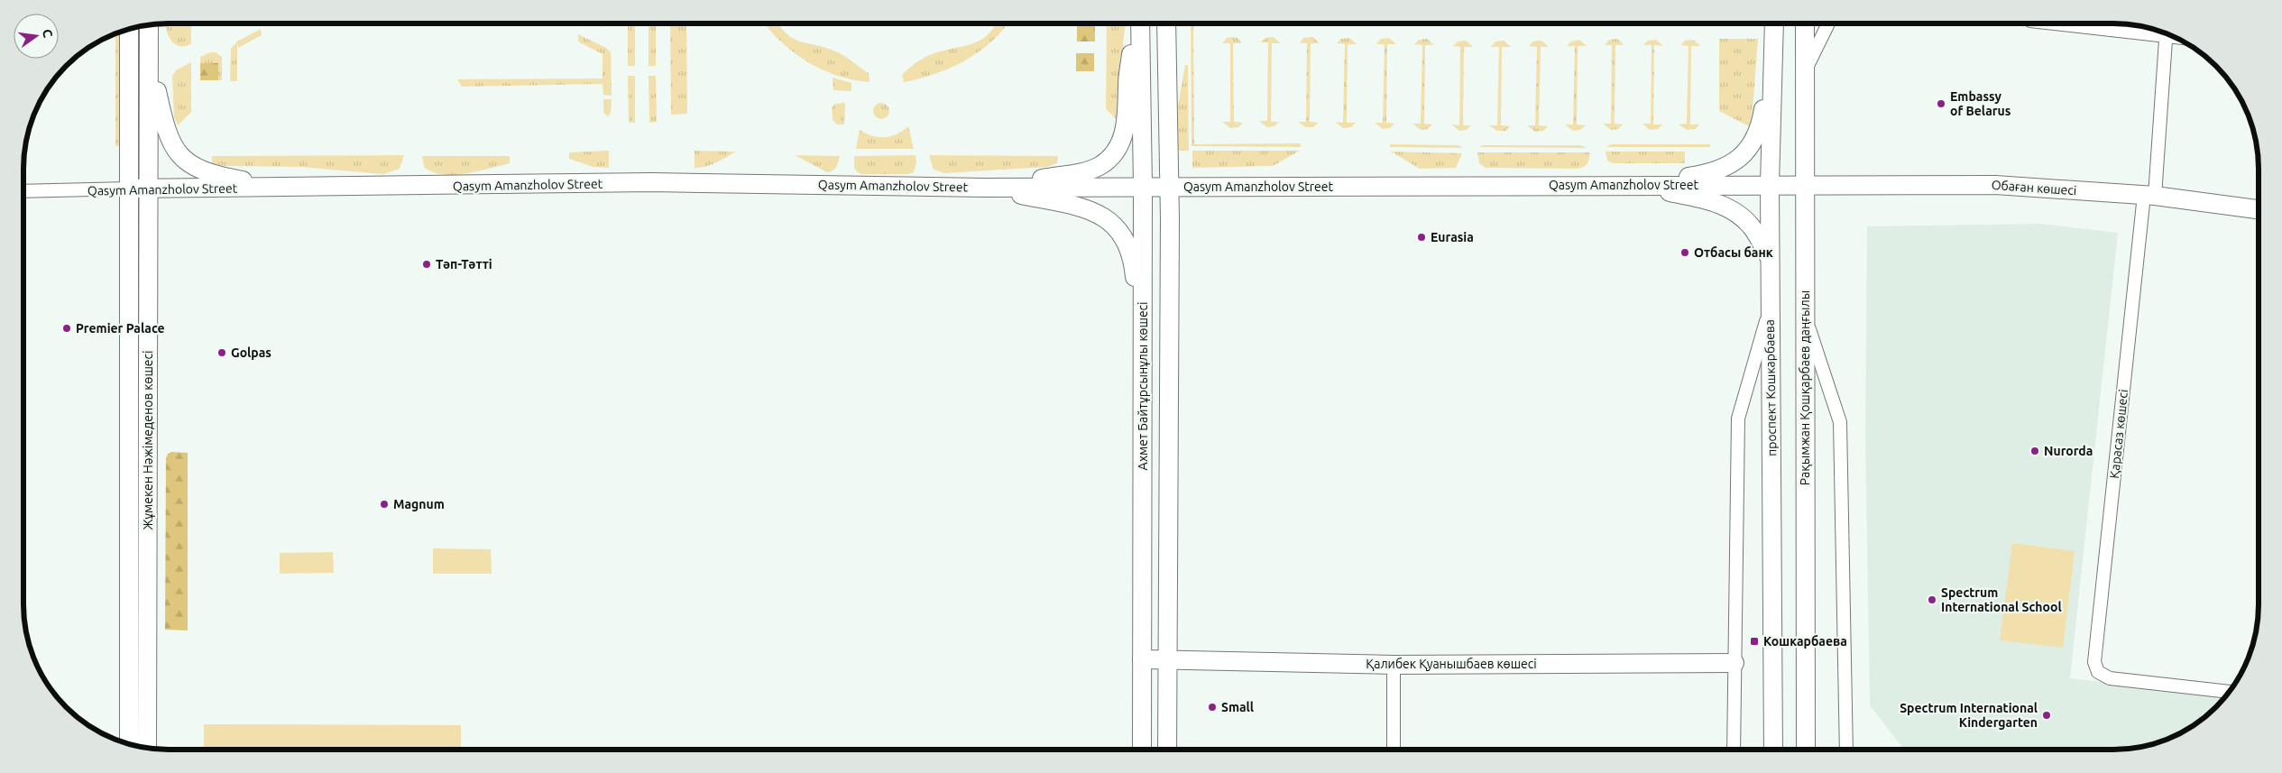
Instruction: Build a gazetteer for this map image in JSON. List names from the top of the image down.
{
  "streets": {
    "street": [
      "Qasym Amanzholov Street",
      "Обаған көшесі",
      "Ахмет Байтұрсынұлы көшесі",
      "проспект Кошкарбаева",
      "Рақымжан Қошқарбаев даңғылы",
      "Қарасаз көшесі",
      "Жұмекен Нәжімеденов көшесі",
      "Қалибек Қуанышбаев көшесі"
    ]
  },
  "crossings": [
    ["Qasym Amanzholov Street", "Обаған көшесі"],
    ["Qasym Amanzholov Street", "Ахмет Байтұрсынұлы көшесі"],
    ["Qasym Amanzholov Street", "проспект Кошкарбаева"],
    ["Qasym Amanzholov Street", "Рақымжан Қошқарбаев даңғылы"],
    ["Qasym Amanzholov Street", "Жұмекен Нәжімеденов көшесі"],
    ["Обаған көшесі", "Рақымжан Қошқарбаев даңғылы"],
    ["Обаған көшесі", "Қарасаз көшесі"],
    ["Ахмет Байтұрсынұлы көшесі", "Қалибек Қуанышбаев көшесі"]
  ],
  "places": {
    "other": [
      "Embassy of Belarus",
      "Eurasia",
      "Отбасы банк",
      "Тәп-Тәтті",
      "Premier Palace",
      "Golpas",
      "Nurorda",
      "Magnum",
      "Spectrum International School",
      "Small",
      "Spectrum International Kindergarten"
    ],
    "transit": ["Кошкарбаева"]
  },
  "north": "right"
}
